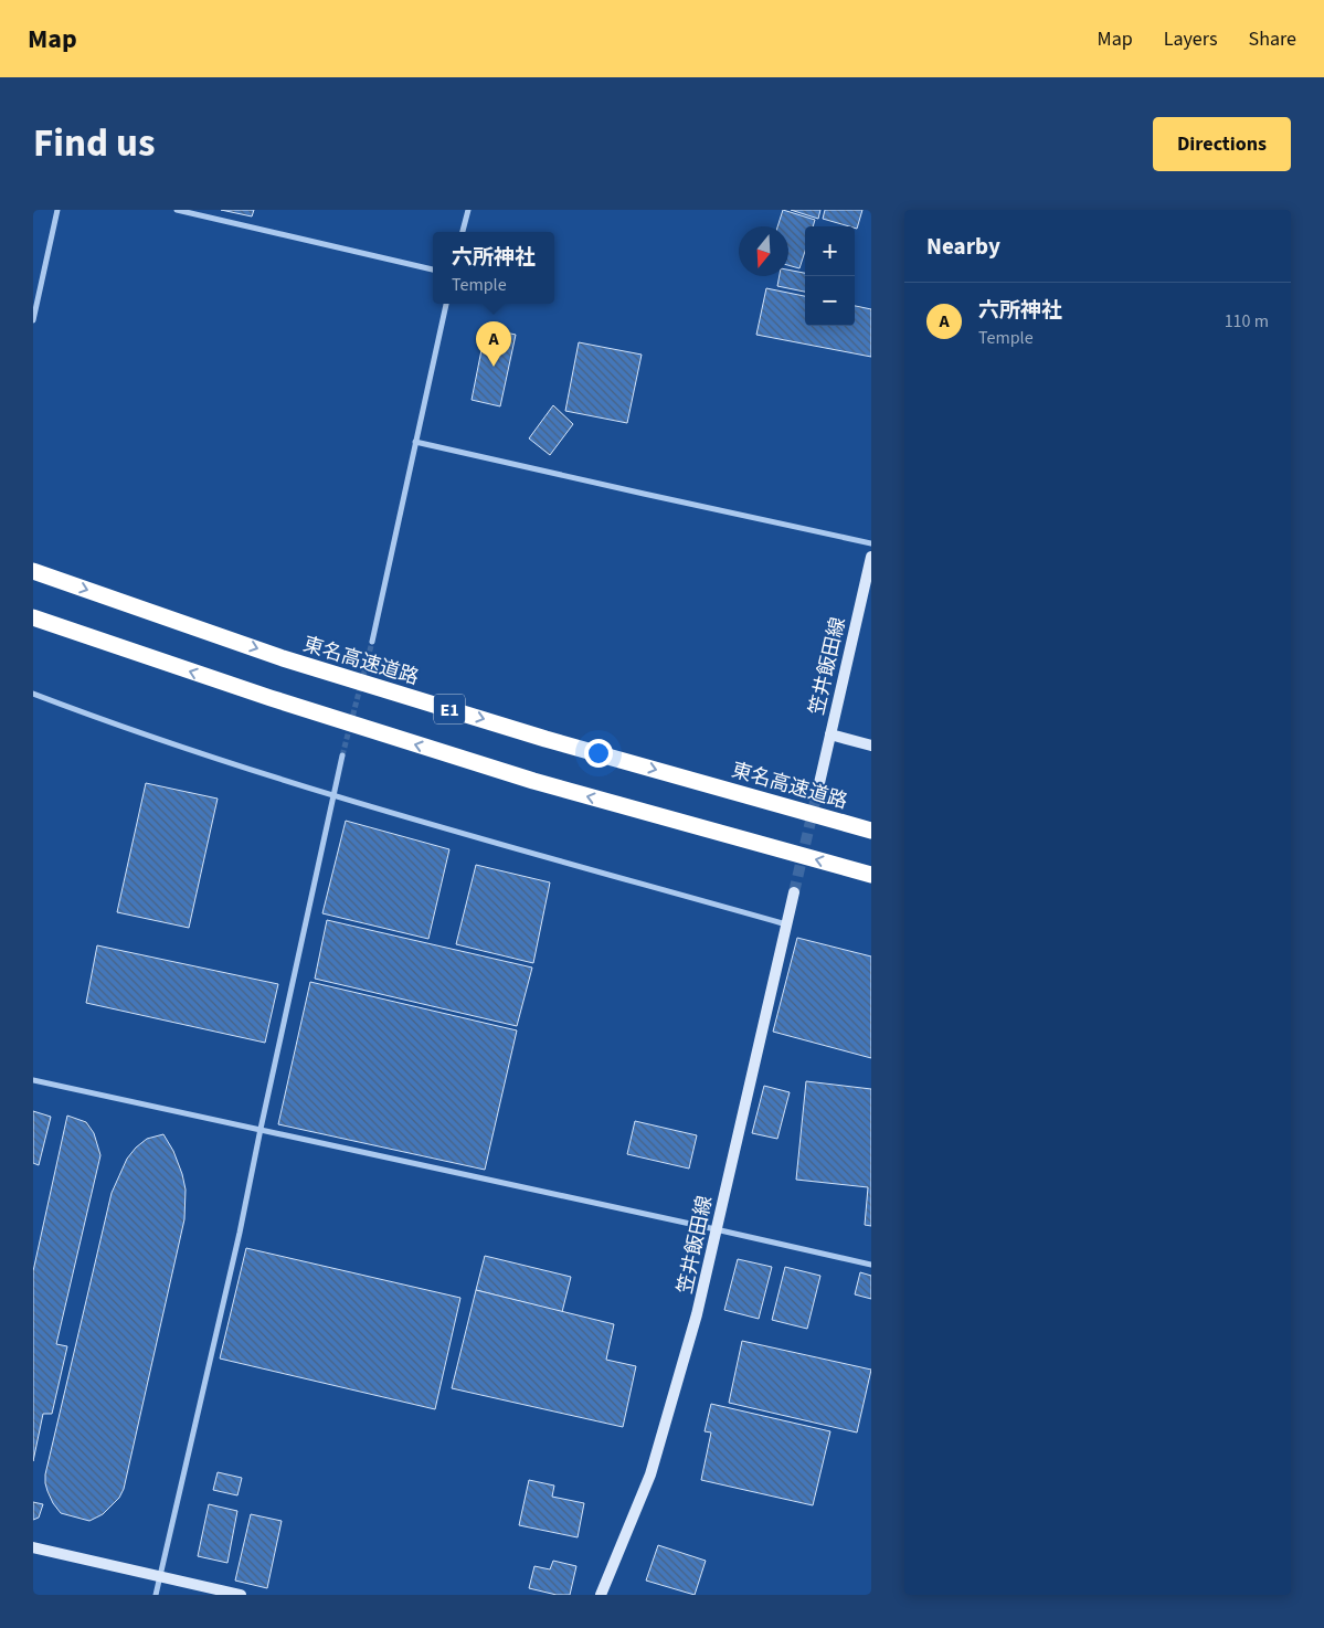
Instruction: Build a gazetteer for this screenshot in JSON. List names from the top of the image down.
{
  "streets": {
    "highway": ["東名高速道路", "E1"],
    "main road": ["笠井飯田線"]
  },
  "north": "bottom",
  "page": {
    "header": "Map",
    "nav": ["Map", "Layers", "Share"],
    "title": "Find us",
    "buttons": "Directions",
    "heading": "Nearby",
    "map_buttons": ["+", "−"],
    "popup": ["六所神社", "Temple"],
    "list": [
      {
        "mark": "A",
        "name": "六所神社",
        "note": "Temple",
        "value": "110 m"
      }
    ],
    "pins": "A"
  }
}
